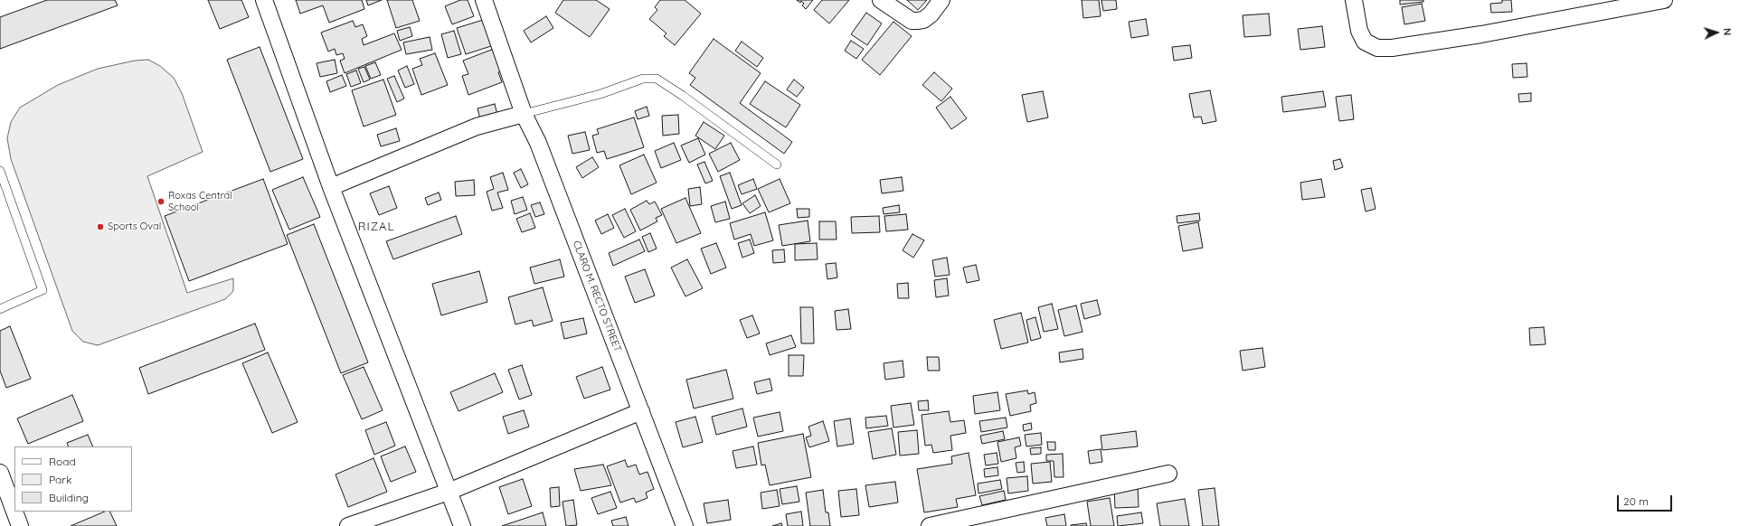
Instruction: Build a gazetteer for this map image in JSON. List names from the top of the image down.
{
  "streets": {
    "street": ["CLARO M. RECTO STREET"]
  },
  "districts": ["RIZAL"],
  "places": ["Roxas Central School", "Sports Oval"],
  "legend": ["Road", "Park", "Building"],
  "scale_bar": "20 m",
  "north": "right"
}
